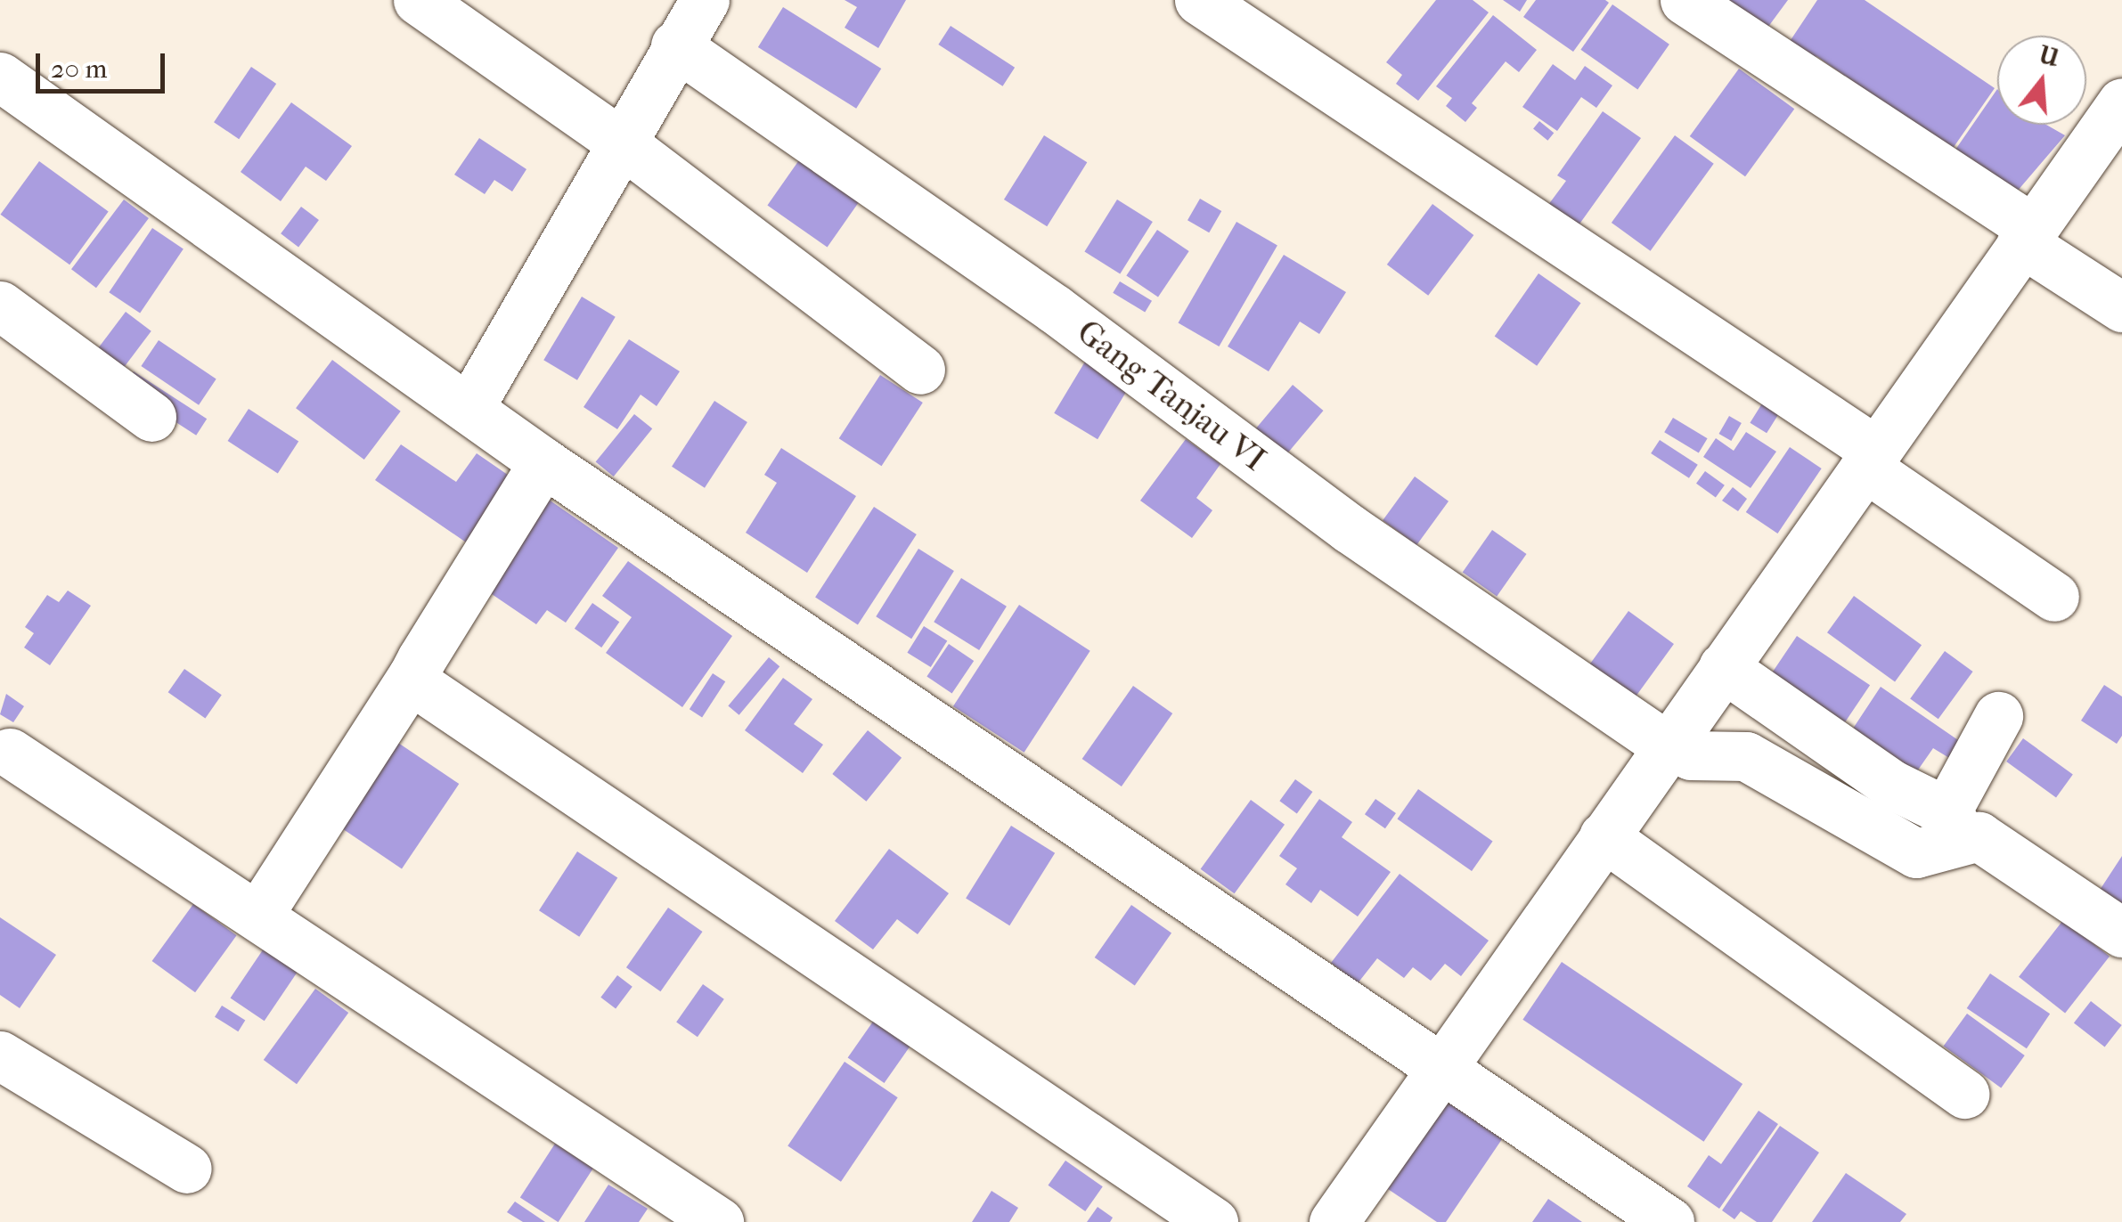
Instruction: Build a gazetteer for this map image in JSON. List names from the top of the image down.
{
  "streets": {
    "street": ["Gang Tanjau VI"]
  },
  "scale_bar": "20 m",
  "north": "top"
}
